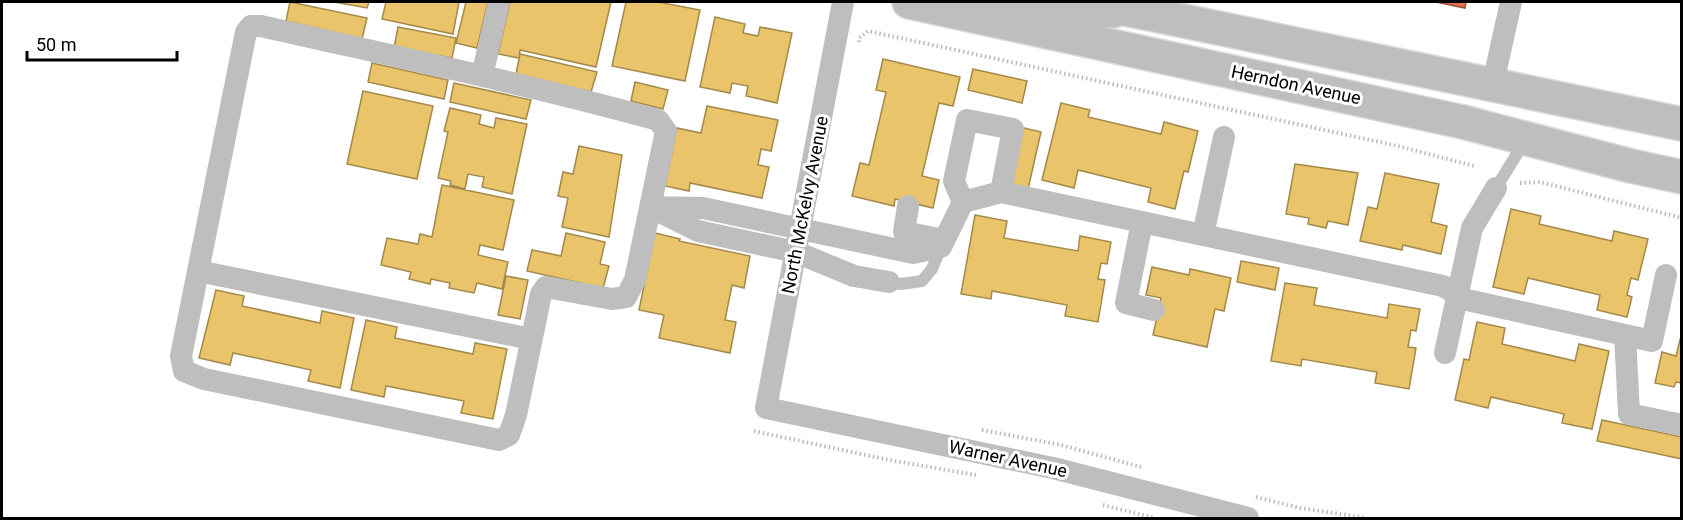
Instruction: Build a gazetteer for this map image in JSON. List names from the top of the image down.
{
  "streets": {
    "main road": ["Herndon Avenue"],
    "street": ["North McKelvy Avenue", "Warner Avenue"]
  },
  "crossings": [
    ["North McKelvy Avenue", "Warner Avenue"]
  ],
  "scale_bar": "50 m"
}
